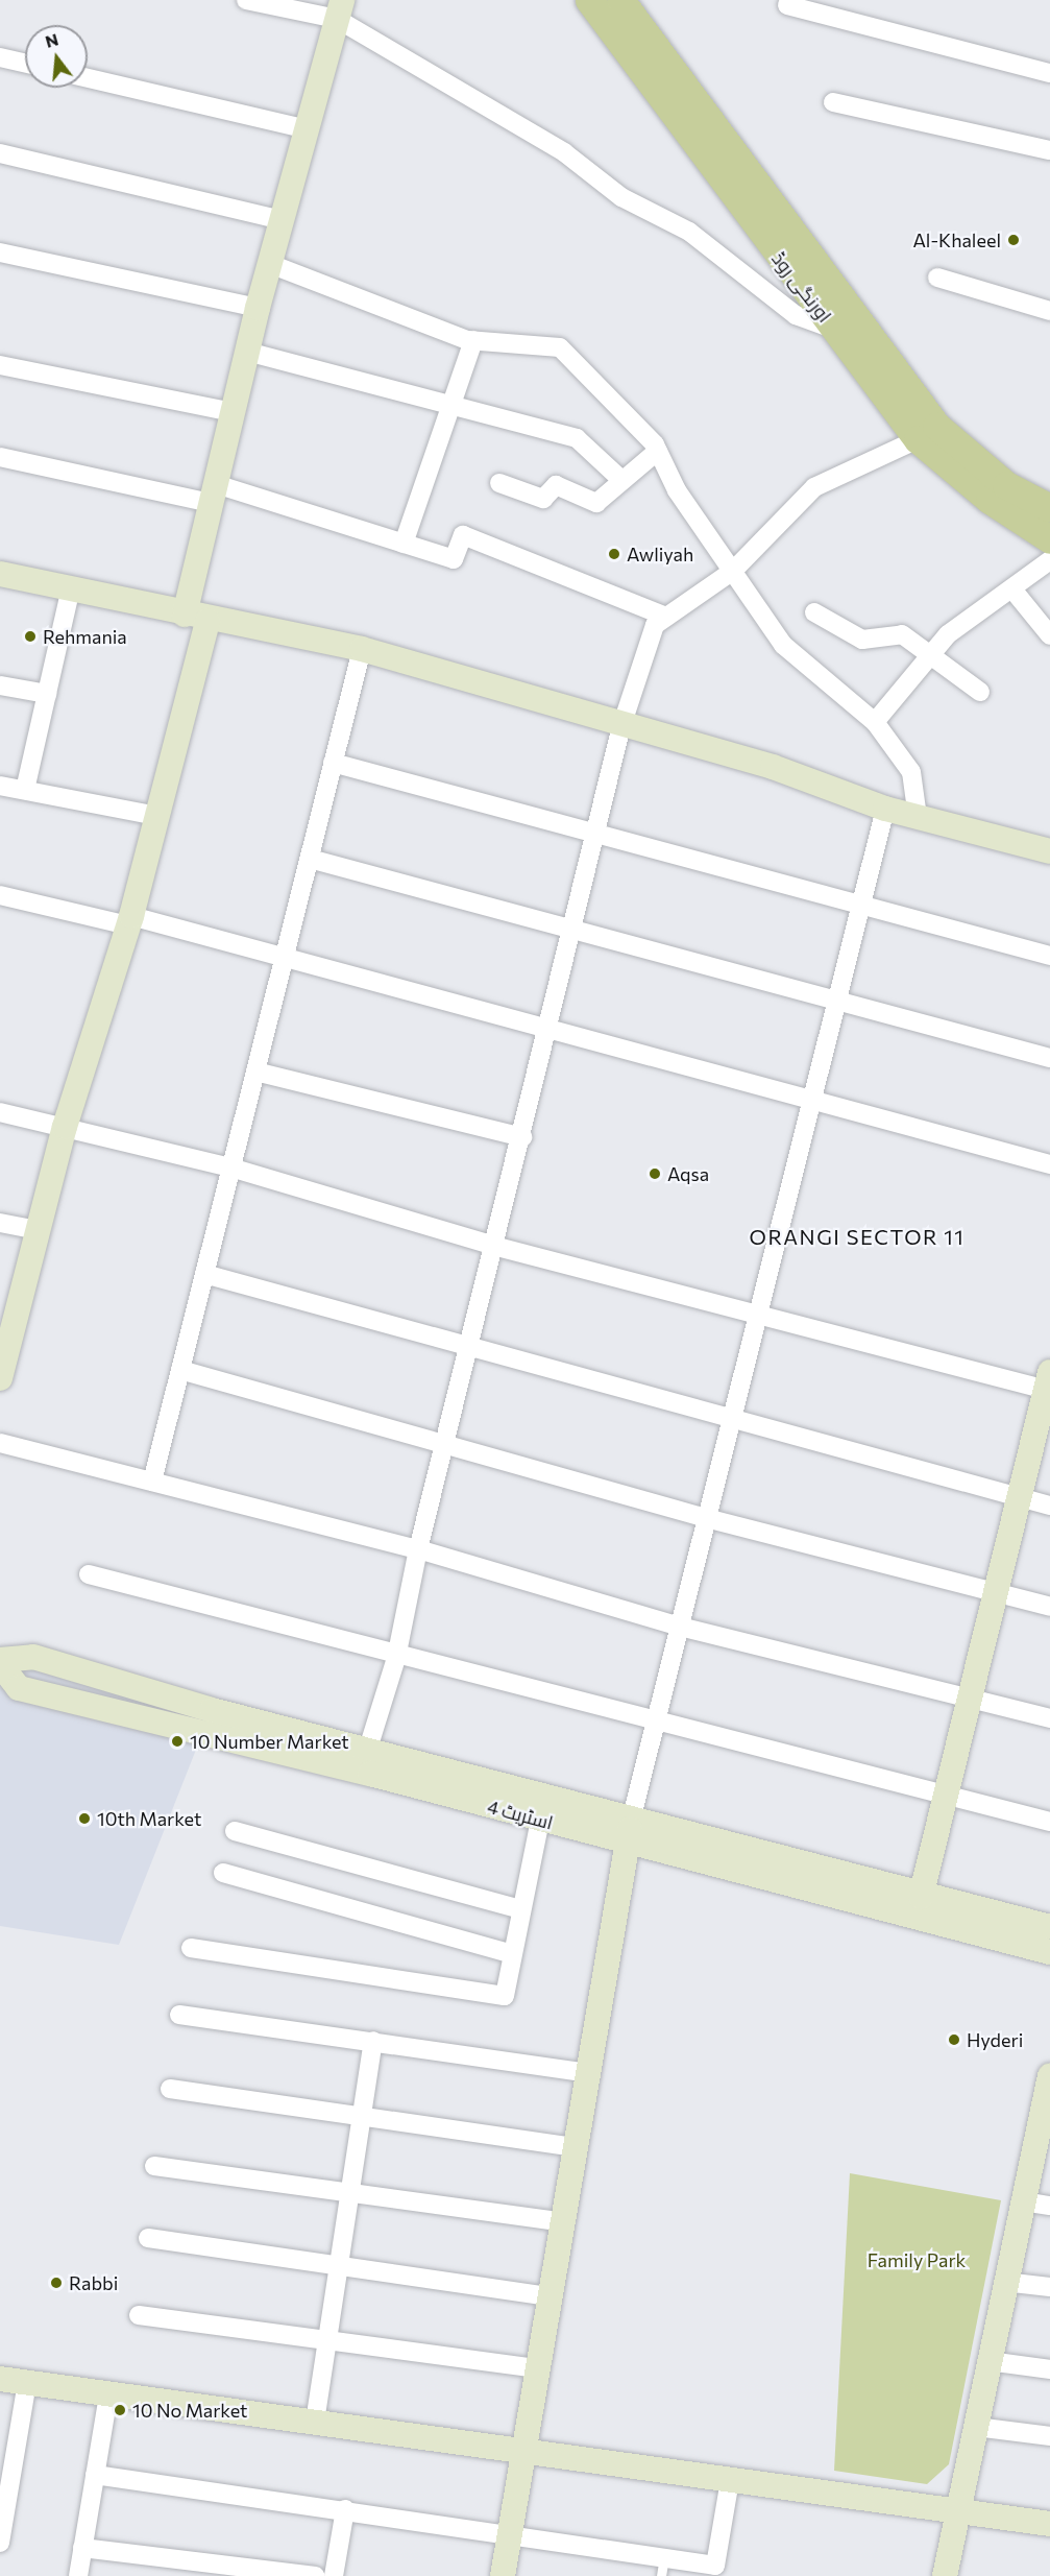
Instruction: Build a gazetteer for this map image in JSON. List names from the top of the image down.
{
  "streets": {
    "main road": ["اورنگی روڈ"],
    "street": ["اسٹریٹ 4"]
  },
  "districts": ["ORANGI SECTOR 11"],
  "parks": ["Family Park"],
  "places": [
    "Al-Khaleel",
    "Awliyah",
    "Rehmania",
    "Aqsa",
    "10 Number Market",
    "10th Market",
    "Hyderi",
    "Rabbi",
    "10 No Market"
  ],
  "north": "top"
}
